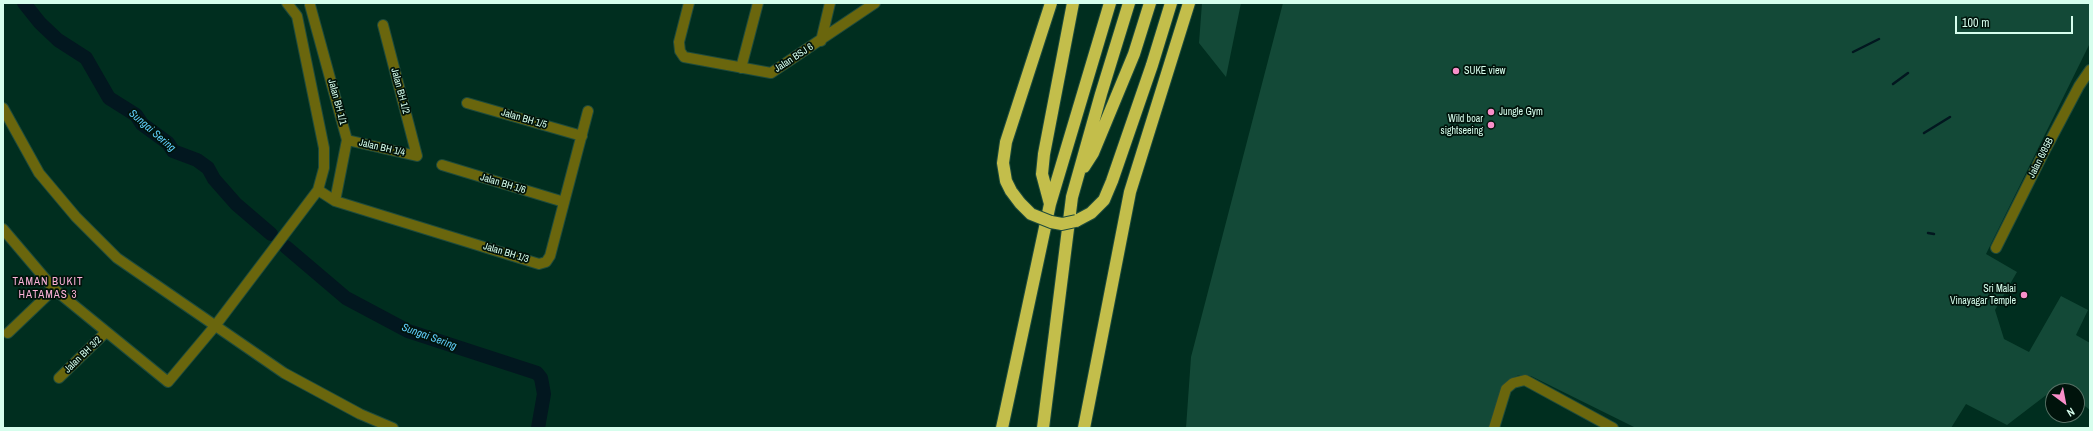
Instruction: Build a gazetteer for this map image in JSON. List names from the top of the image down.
{
  "streets": {
    "street": [
      "Jalan BSJ 6",
      "Jalan BH 1/2",
      "Jalan BH 1/1",
      "Jalan BH 1/5",
      "Jalan BH 1/4",
      "Jalan 6/95B",
      "Jalan BH 1/6",
      "Jalan BH 1/3",
      "Jalan BH 3/2"
    ]
  },
  "crossings": [
    ["Jalan BH 1/2", "Jalan BH 1/4"],
    ["Jalan BH 1/1", "Jalan BH 1/4"],
    ["Jalan BH 1/1", "Jalan BH 1/3"],
    ["Jalan BH 1/5", "Jalan BH 1/3"],
    ["Jalan BH 1/6", "Jalan BH 1/3"]
  ],
  "districts": ["TAMAN BUKIT HATAMAS 3"],
  "water": ["Sungai Sering"],
  "places": [
    "SUKE view",
    "Jungle Gym",
    "Wild boar sightseeing",
    "Sri Malai Vinayagar Temple"
  ],
  "scale_bar": "100 m",
  "north": "bottom right"
}
